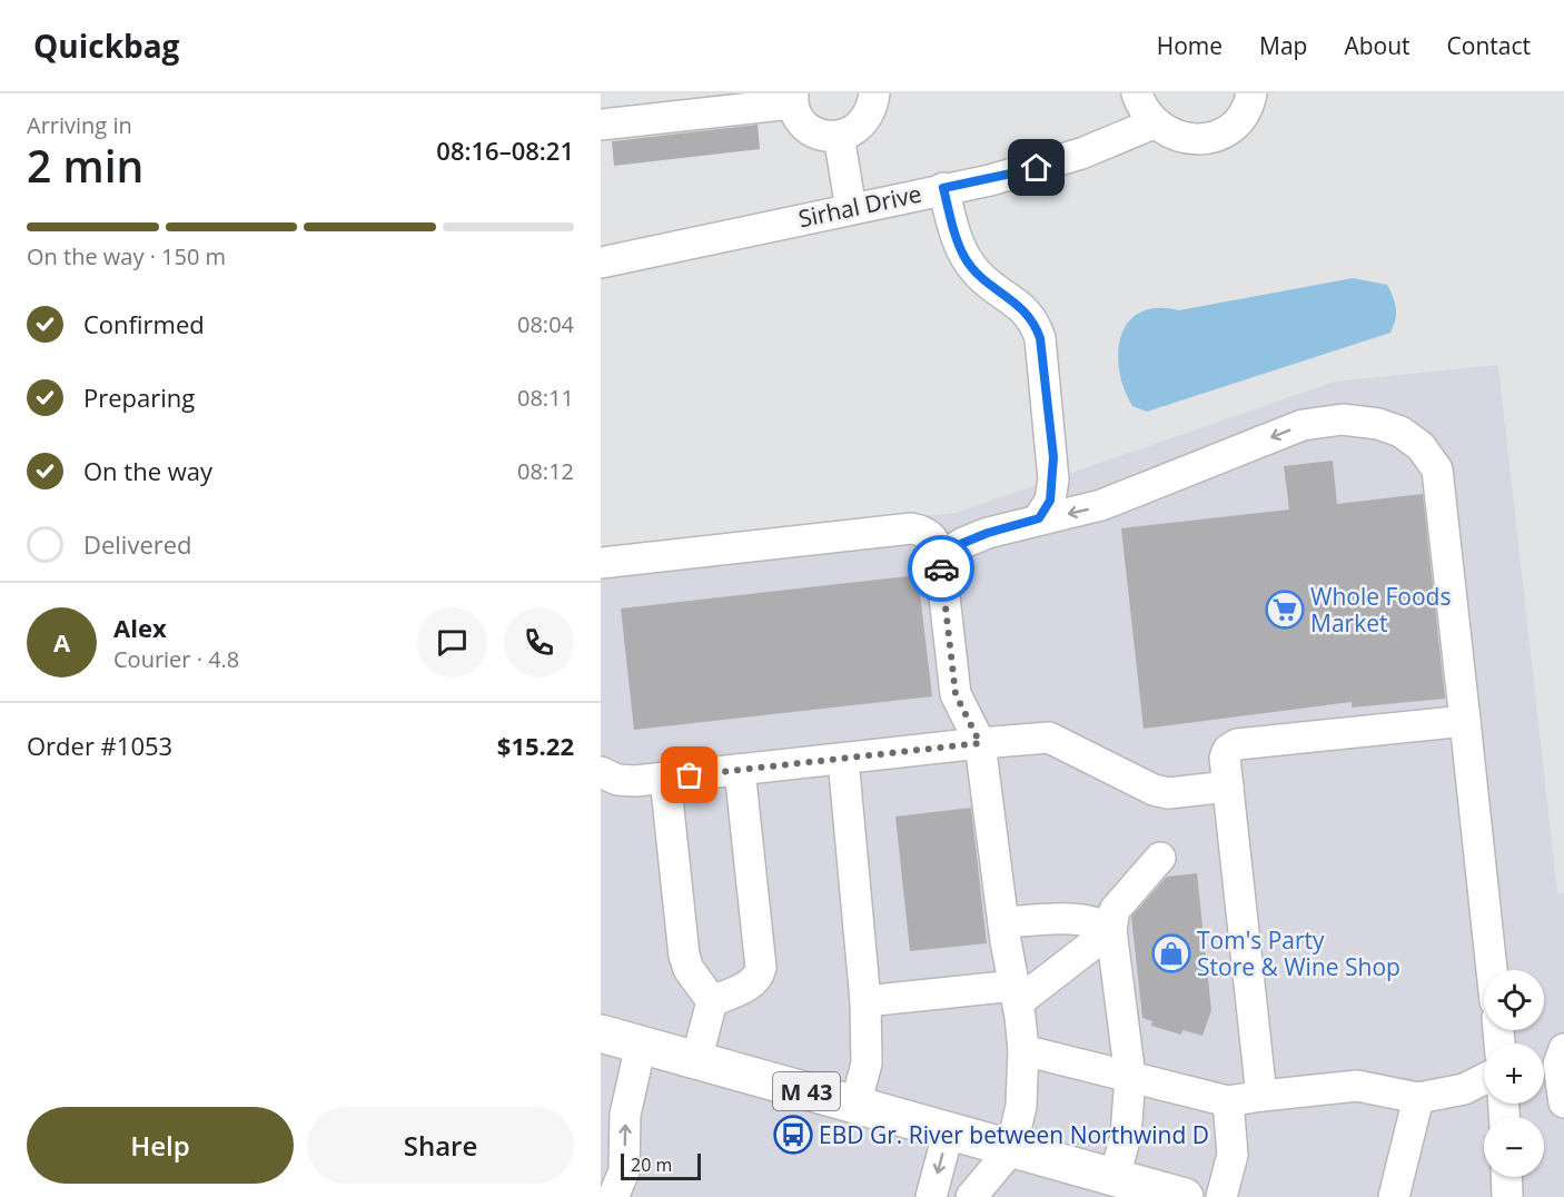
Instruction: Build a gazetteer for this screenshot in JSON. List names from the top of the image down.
{
  "streets": {
    "main road": ["M 43"],
    "street": ["Sirhal Drive"]
  },
  "places": {
    "supermarket": ["Whole Foods Market"],
    "shop": ["Tom's Party Store & Wine Shop"],
    "bus stop": ["EBD Gr. River between Northwind D"]
  },
  "scale_bar": "20 m",
  "page": {
    "header": "Quickbag",
    "nav": [
      "Home",
      "Map",
      "About",
      "Contact"
    ],
    "heading": ["2 min", "Arriving in", "08:16–08:21"],
    "panel": [
      "Alex",
      "Courier · 4.8",
      "Order #1053",
      "$15.22"
    ],
    "bar": "On the way · 150 m",
    "list": [
      ["Confirmed", "08:04"],
      ["Preparing", "08:11"],
      ["On the way", "08:12"],
      "Delivered"
    ],
    "round": "A",
    "map_buttons": ["+", "−"],
    "buttons": ["Help", "Share"],
    "scale": "20 m"
  }
}
